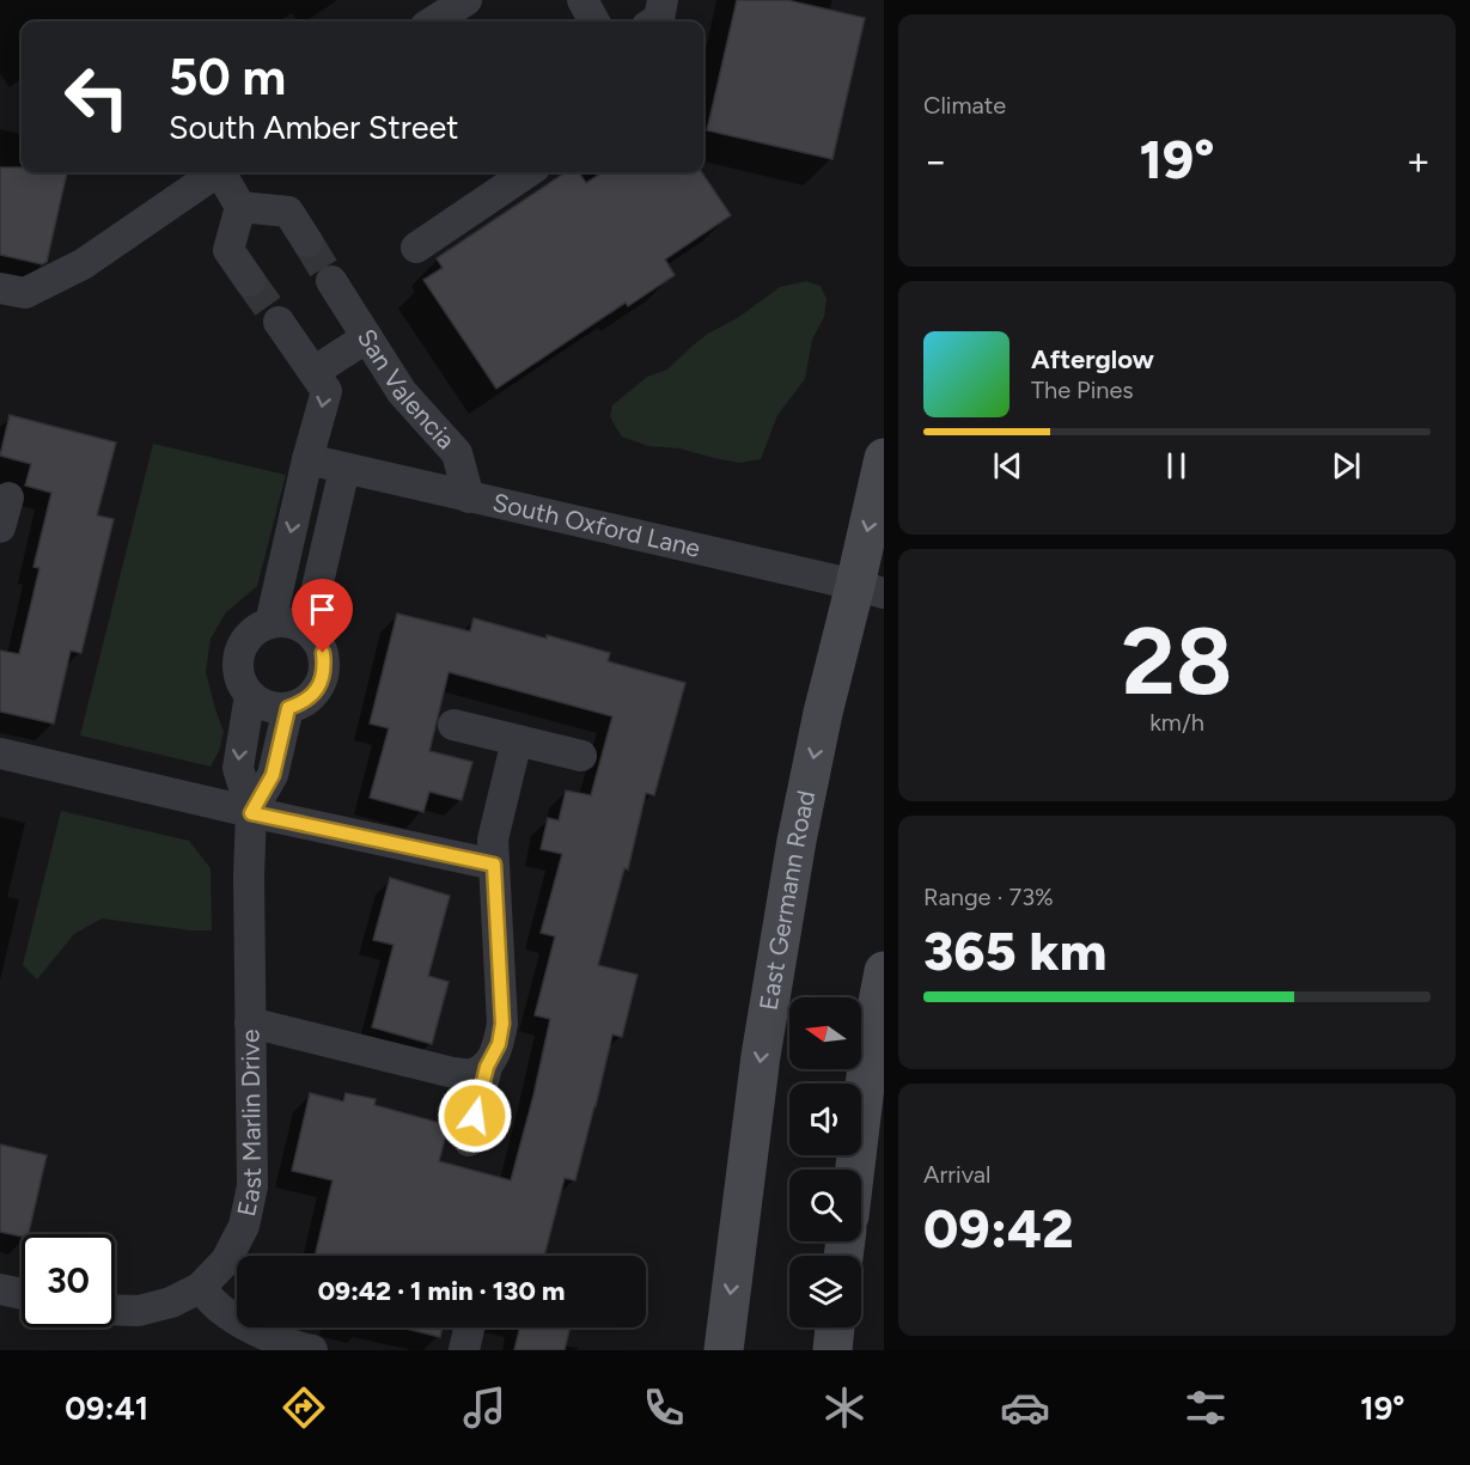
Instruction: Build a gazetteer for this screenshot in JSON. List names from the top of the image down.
{
  "streets": {
    "main road": ["East Germann Road"],
    "street": ["San Valencia", "South Oxford Lane", "East Marlin Drive"]
  },
  "crossings": [
    ["San Valencia", "South Oxford Lane"],
    ["South Oxford Lane", "East Germann Road"]
  ],
  "one_way": ["East Germann Road"],
  "north": "left",
  "page": {
    "tile": [
      "Climate",
      ["28", "km/h"],
      ["Range · 73%", "365 km"],
      ["Arrival", "09:42"]
    ],
    "turn": ["50 m", "South Amber Street"],
    "heat": ["−", "19°", "+"],
    "song": ["Afterglow", "The Pines"],
    "limit": "30",
    "trip": "09:42 · 1 min · 130 m",
    "tabs": ["09:41", "19°"]
  }
}
